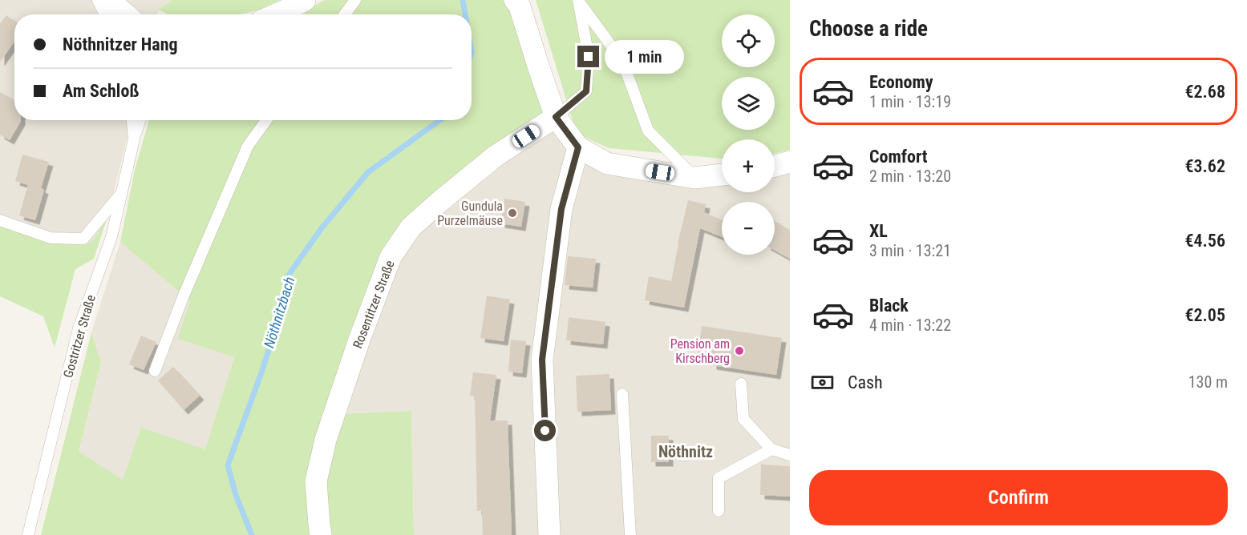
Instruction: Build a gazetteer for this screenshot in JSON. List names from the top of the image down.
{
  "streets": {
    "street": ["Rosentitzer Straße"],
    "lane": ["Gostritzer Straße"]
  },
  "districts": ["Nöthnitz"],
  "water": ["Nöthnitzbach"],
  "places": ["Gundula Purzelmäuse", "Pension am Kirschberg"],
  "page": {
    "heading": "Choose a ride",
    "map_buttons": ["+", "−"],
    "banner": ["Nöthnitzer Hang", "Am Schloß"],
    "bubble": "1 min",
    "list": [
      {
        "name": "Economy",
        "note": "1 min · 13:19",
        "value": "€2.68"
      },
      {
        "name": "Comfort",
        "note": "2 min · 13:20",
        "value": "€3.62"
      },
      {
        "name": "XL",
        "note": "3 min · 13:21",
        "value": "€4.56"
      },
      {
        "name": "Black",
        "note": "4 min · 13:22",
        "value": "€2.05"
      }
    ],
    "pay": ["Cash", "130 m"],
    "buttons": "Confirm"
  }
}
